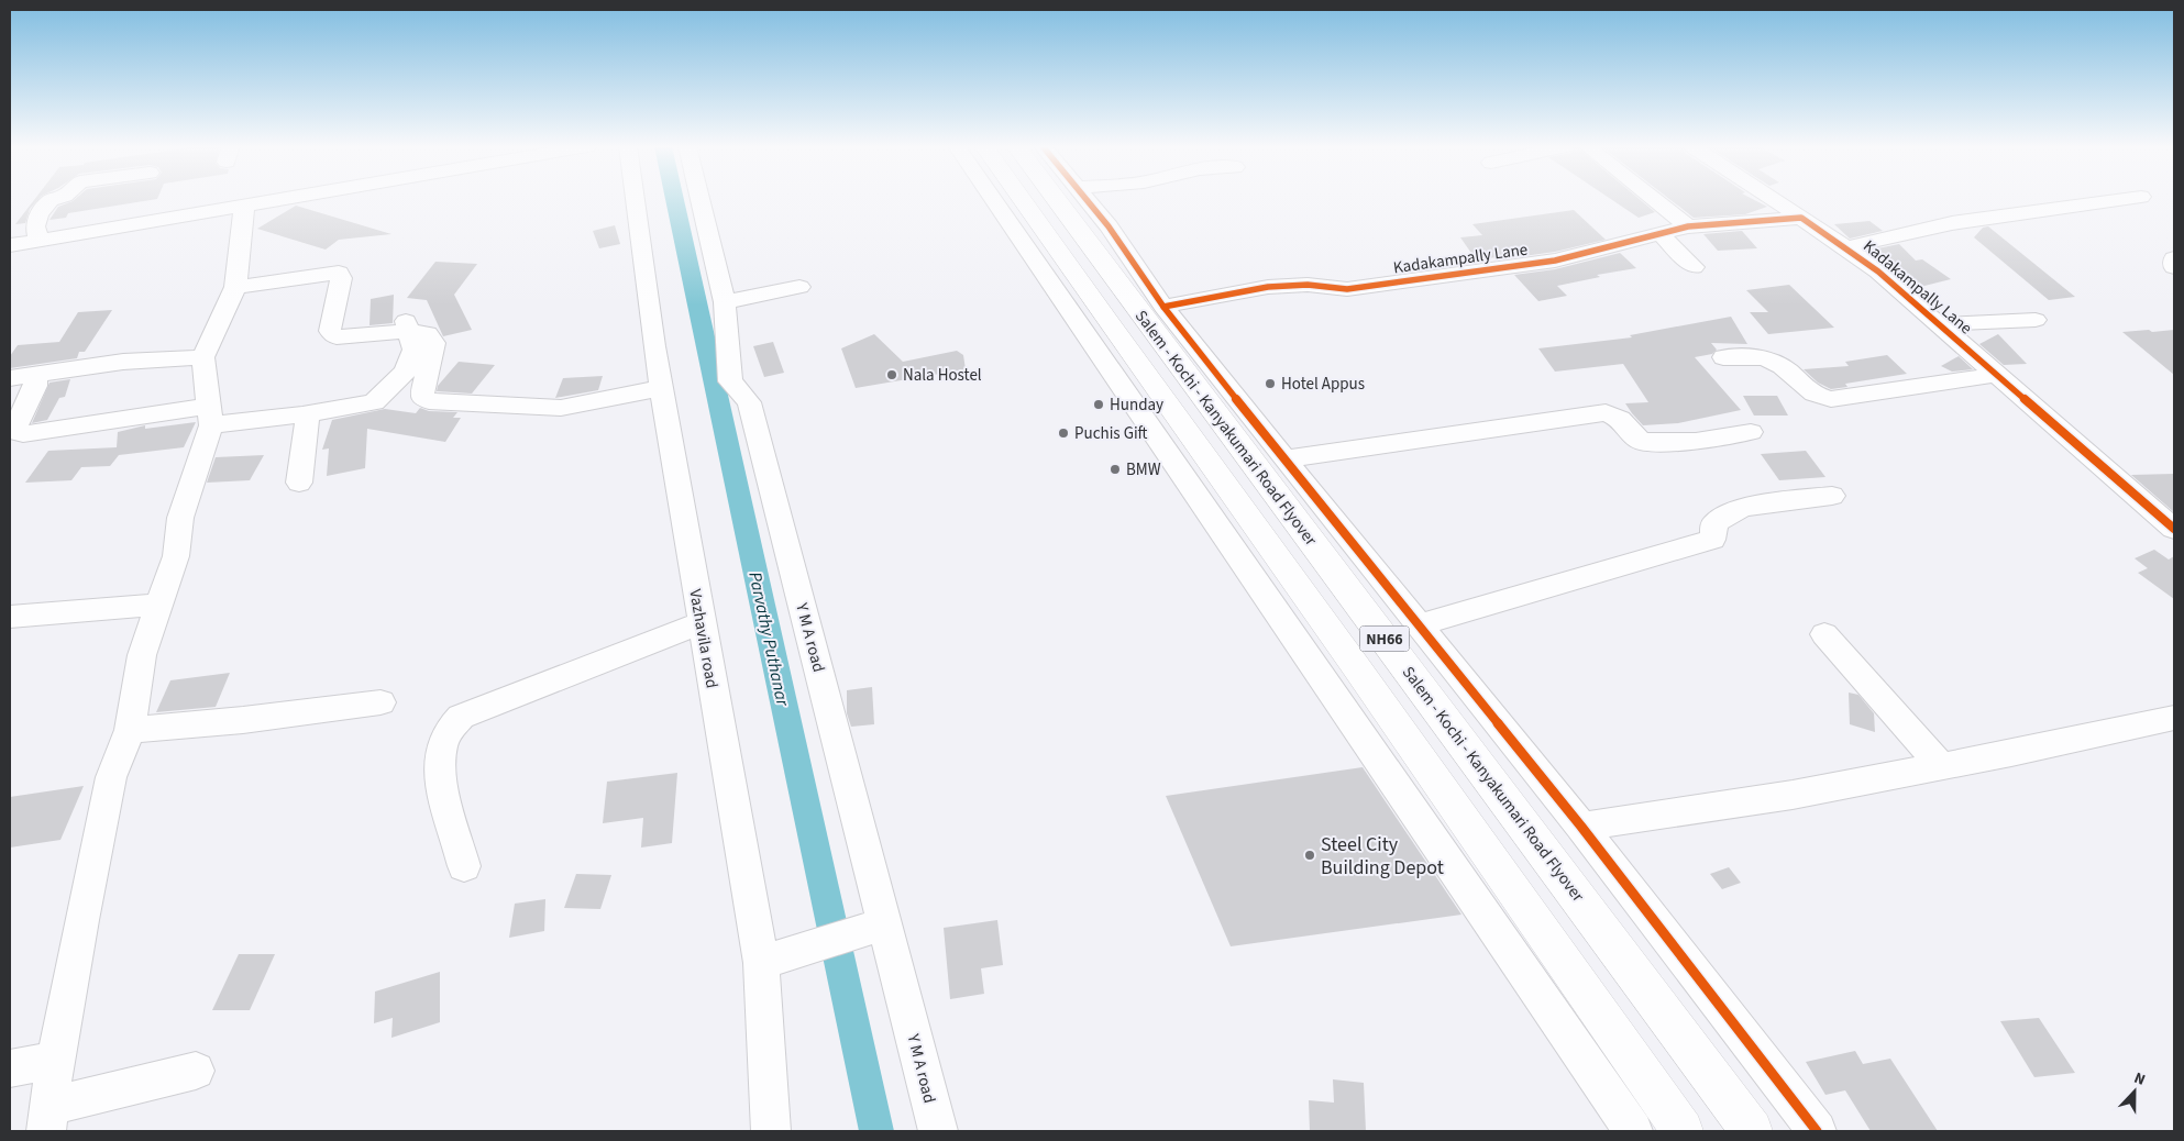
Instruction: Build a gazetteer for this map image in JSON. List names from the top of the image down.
{
  "streets": {
    "highway": ["Salem - Kochi - Kanyakumari Road Flyover", "NH66"],
    "street": ["Kadakampally Lane", "Y M A road", "Vazhavila road"]
  },
  "water": ["Parvathy Puthanar"],
  "places": [
    "Nala Hostel",
    "Hotel Appus",
    "Hunday",
    "Puchis Gift",
    "BMW",
    "Steel City Building Depot"
  ],
  "north": "top"
}
